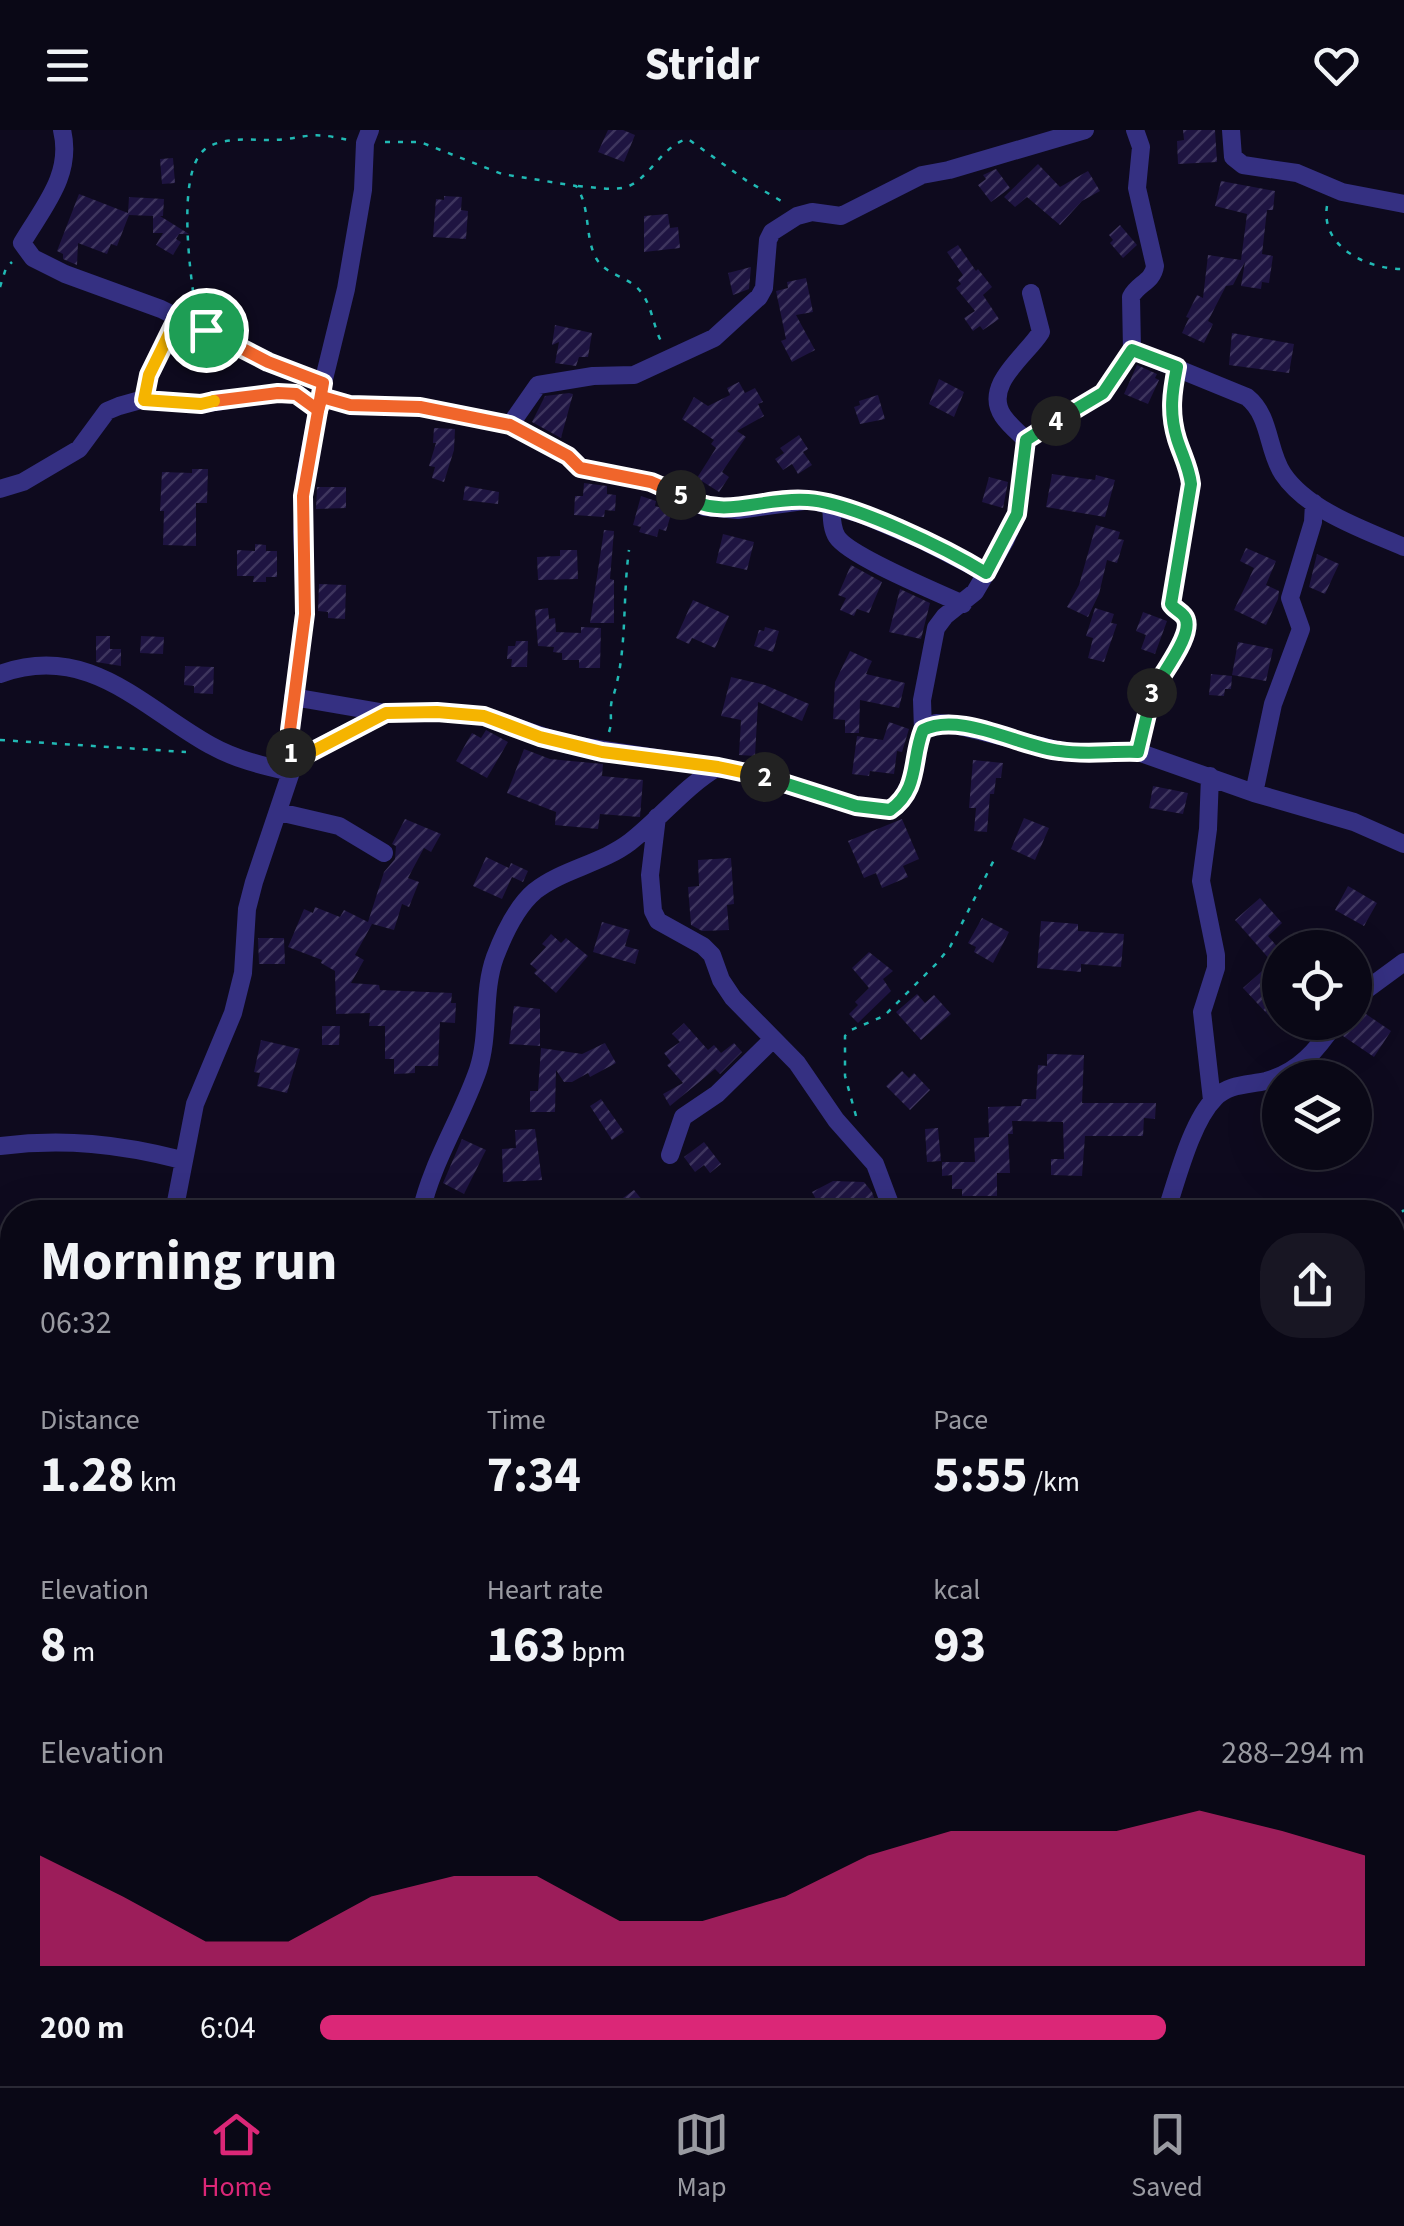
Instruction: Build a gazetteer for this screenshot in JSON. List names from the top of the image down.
{
  "page": {
    "header": "Stridr",
    "pins": [
      "4",
      "5",
      "3",
      "1",
      "2"
    ],
    "heading": ["Morning run", "06:32"],
    "stats": [
      ["Distance", "1.28 km"],
      ["Time", "7:34"],
      ["Pace", "5:55 /km"],
      ["Elevation", "8 m"],
      ["Heart rate", "163 bpm"],
      ["kcal", "93"]
    ],
    "chart": ["Elevation", "288–294 m"],
    "list": [
      {
        "name": "200 m",
        "note": "6:04"
      }
    ],
    "tabs": ["Home", "Map", "Saved"]
  }
}
